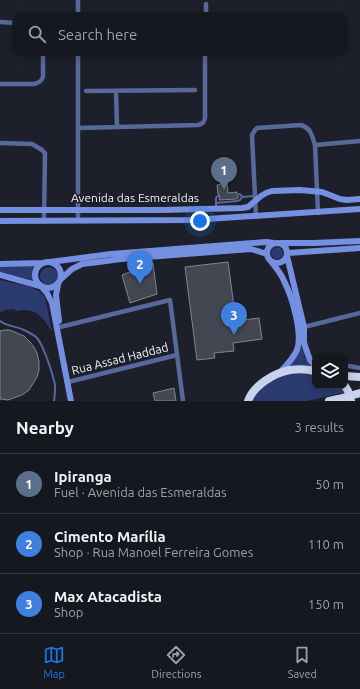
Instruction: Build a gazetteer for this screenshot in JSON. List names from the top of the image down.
{
  "streets": {
    "main road": ["Avenida das Esmeraldas"],
    "street": ["Rua Assad Haddad"]
  },
  "page": {
    "search": "Search here",
    "pins": ["1", "2", "3"],
    "heading": ["Nearby", "3 results"],
    "list": [
      {
        "mark": "1",
        "name": "Ipiranga",
        "note": "Fuel · Avenida das Esmeraldas",
        "value": "50 m"
      },
      {
        "mark": "2",
        "name": "Cimento Marília",
        "note": "Shop · Rua Manoel Ferreira Gomes",
        "value": "110 m"
      },
      {
        "mark": "3",
        "name": "Max Atacadista",
        "note": "Shop",
        "value": "150 m"
      }
    ],
    "nav": ["Map", "Directions", "Saved"]
  }
}
